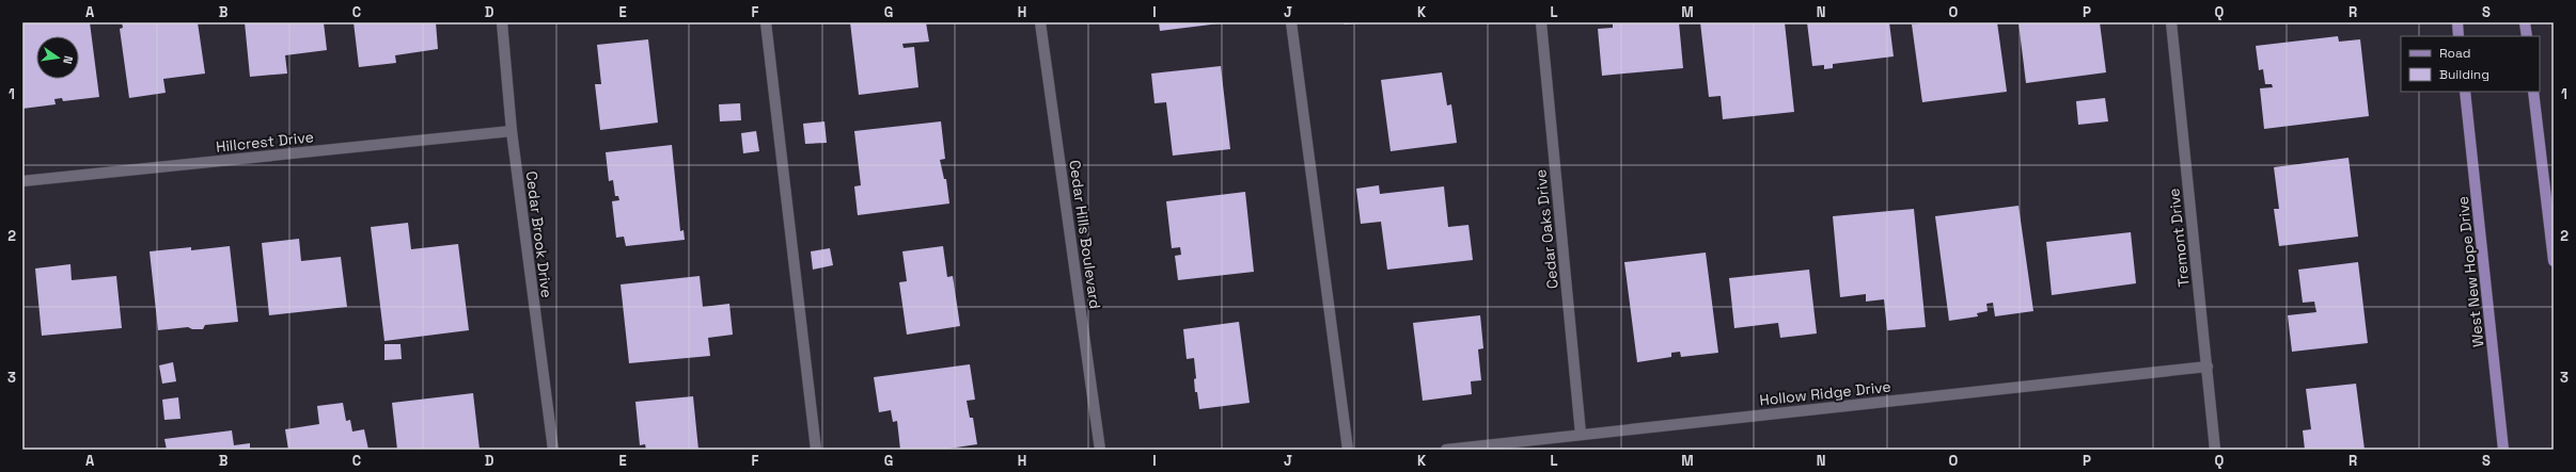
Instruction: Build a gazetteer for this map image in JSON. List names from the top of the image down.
{
  "streets": {
    "main road": ["West New Hope Drive"],
    "street": [
      "Hillcrest Drive",
      "Cedar Oaks Drive",
      "Cedar Brook Drive",
      "Cedar Hills Boulevard",
      "Tremont Drive",
      "Hollow Ridge Drive"
    ]
  },
  "crossings": [
    ["Hillcrest Drive", "Cedar Brook Drive"],
    ["Cedar Oaks Drive", "Hollow Ridge Drive"],
    ["Tremont Drive", "Hollow Ridge Drive"]
  ],
  "legend": ["Road", "Building"],
  "north": "right",
  "grid": {
    "columns": [
      "A",
      "B",
      "C",
      "D",
      "E",
      "F",
      "G",
      "H",
      "I",
      "J",
      "K",
      "L",
      "M",
      "N",
      "O",
      "P",
      "Q",
      "R",
      "S"
    ],
    "rows": ["1", "2", "3"]
  }
}
